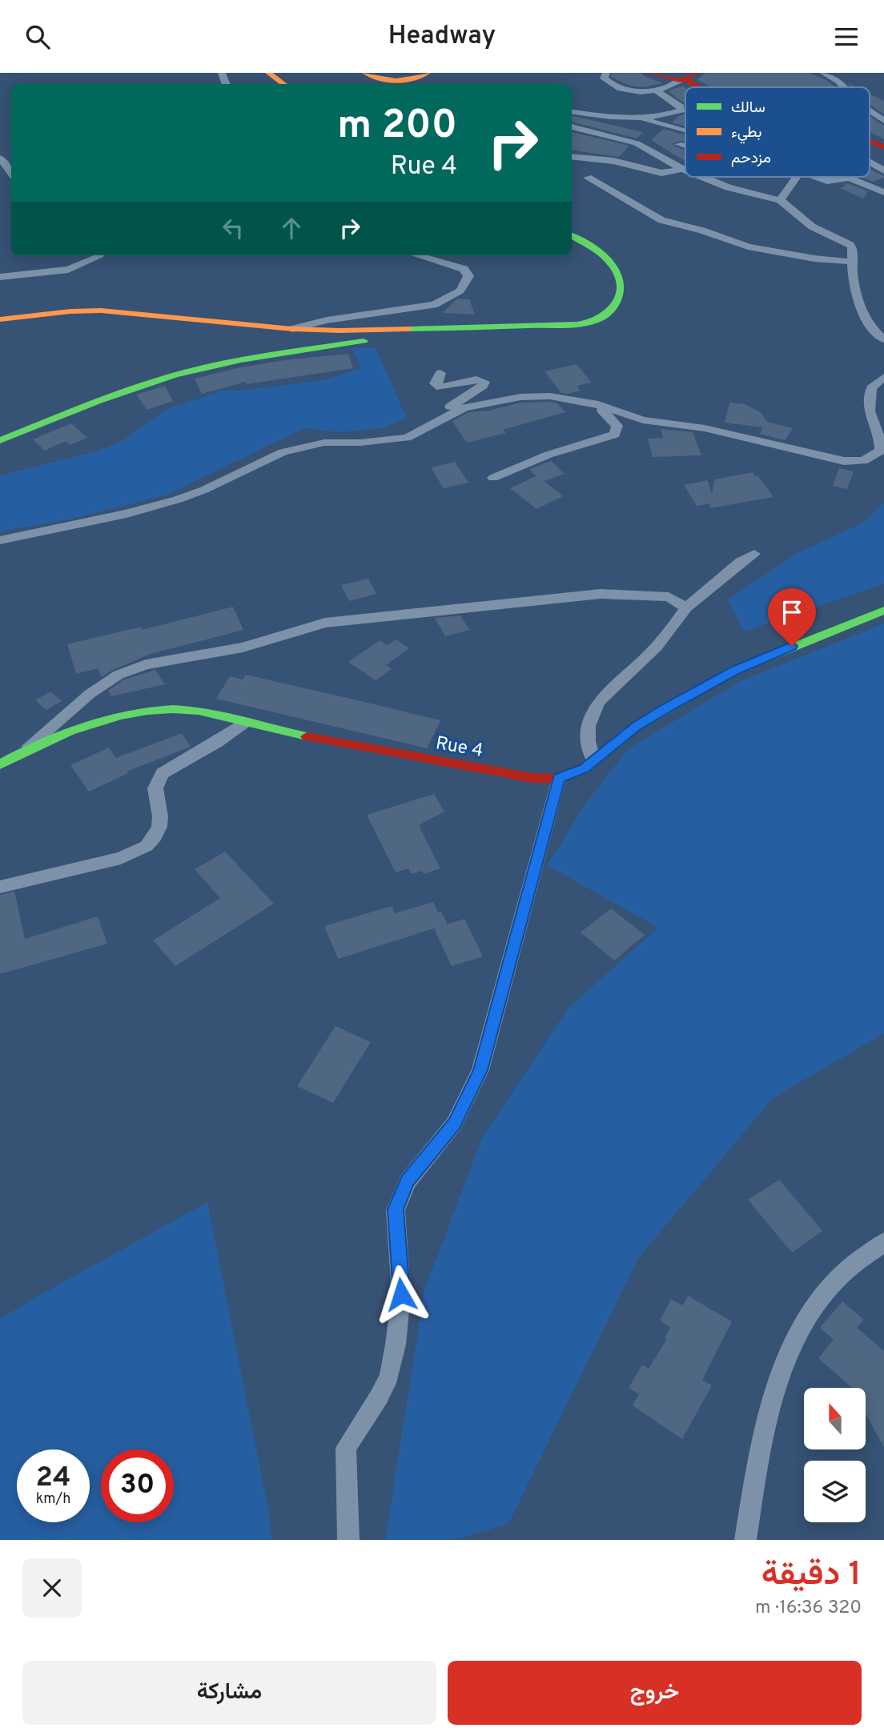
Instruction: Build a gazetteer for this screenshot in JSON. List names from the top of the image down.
{
  "streets": {
    "street": ["Rue 4"]
  },
  "legend": ["سالك", "بطيء", "مزدحم"],
  "north": "top",
  "page": {
    "header": "Headway",
    "turn": ["200 m", "Rue 4"],
    "speed": "24 km/h",
    "limit": "30",
    "heading": ["1 دقيقة", "320 m · 16:36"],
    "buttons": ["خروج", "مشاركة"]
  }
}
